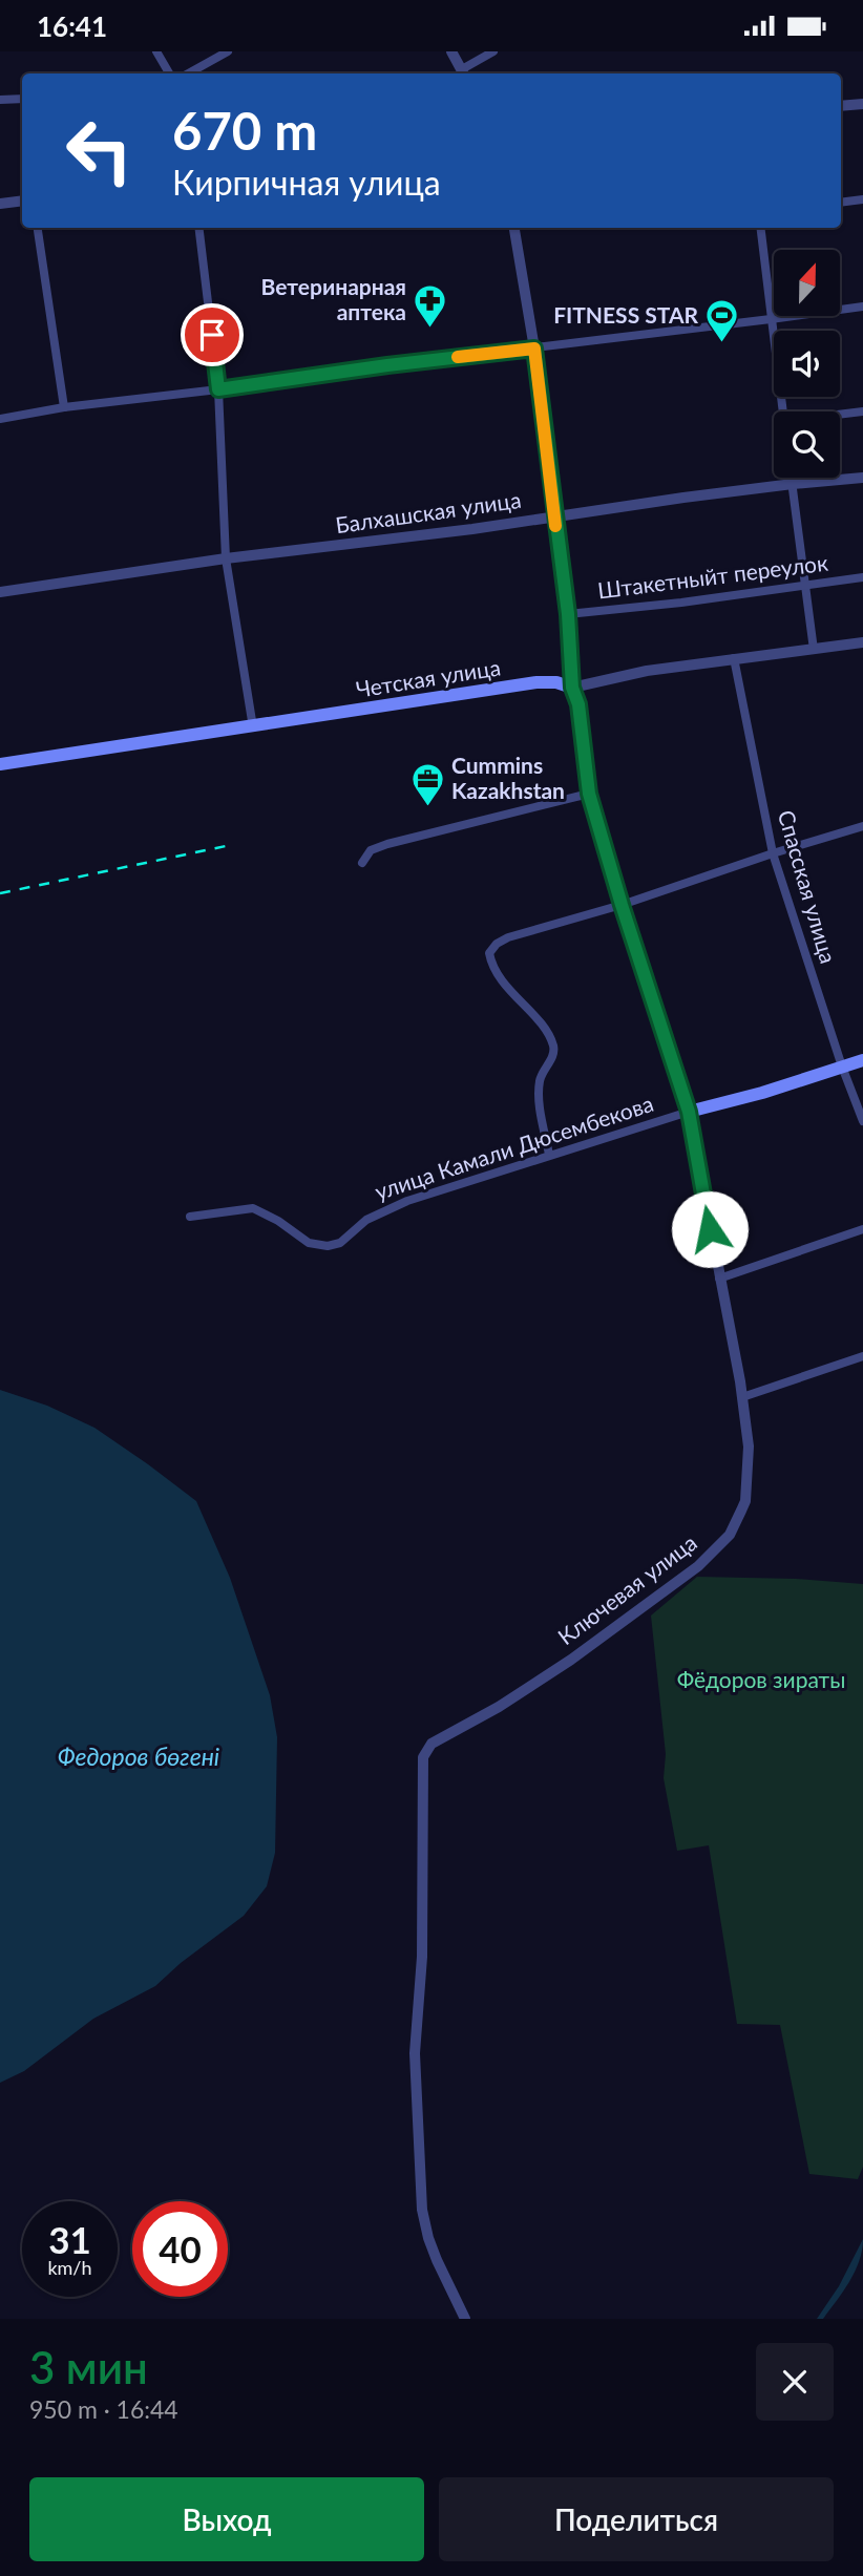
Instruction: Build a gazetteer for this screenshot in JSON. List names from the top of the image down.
{
  "streets": {
    "main road": ["Четская улица", "улица Камали Дюсембекова", "Ключевая улица"],
    "street": ["Балхашская улица", "Штакетныйт переулок", "Спасская улица"]
  },
  "crossings": [
    ["Балхашская улица", "Ключевая улица"],
    ["Штакетныйт переулок", "Ключевая улица"],
    ["Четская улица", "Спасская улица"],
    ["Четская улица", "Ключевая улица"],
    ["Спасская улица", "улица Камали Дюсембекова"],
    ["улица Камали Дюсембекова", "Ключевая улица"]
  ],
  "water": ["Федоров бөгені"],
  "parks": ["Фёдоров зираты"],
  "places": {
    "pharmacy": ["Ветеринарная аптека"],
    "sports": ["FITNESS STAR"],
    "office": ["Cummins Kazakhstan"]
  },
  "north": "top",
  "page": {
    "status": "16:41",
    "turn": ["670 m", "Кирпичная улица"],
    "speed": "31 km/h",
    "limit": "40",
    "heading": ["3 мин", "950 m · 16:44"],
    "buttons": ["Выход", "Поделиться"]
  }
}
